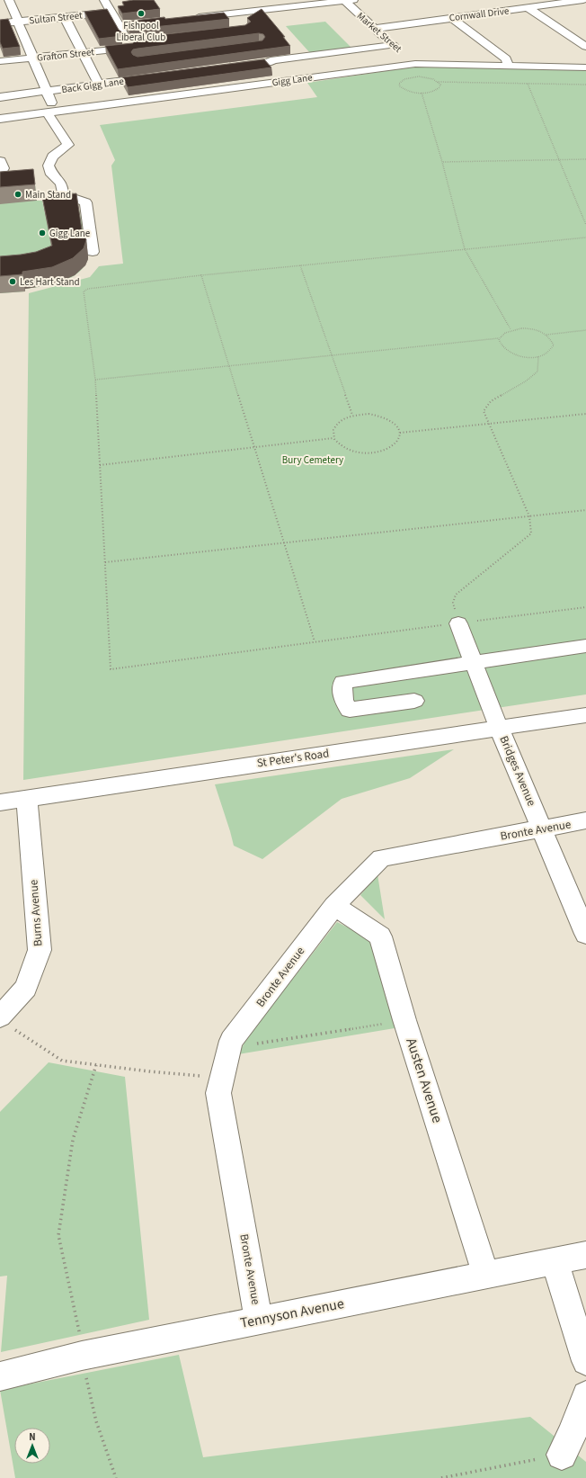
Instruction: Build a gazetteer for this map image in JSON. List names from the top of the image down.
{
  "streets": {
    "street": [
      "Cornwall Drive",
      "Sultan Street",
      "Market Street",
      "Grafton Street",
      "Gigg Lane",
      "Back Gigg Lane",
      "St Peter's Road",
      "Bridges Avenue",
      "Bronte Avenue",
      "Burns Avenue",
      "Austen Avenue",
      "Tennyson Avenue"
    ]
  },
  "crossings": [
    ["Cornwall Drive", "Market Street"],
    ["Market Street", "Gigg Lane"],
    ["St Peter's Road", "Bridges Avenue"],
    ["St Peter's Road", "Burns Avenue"],
    ["Bridges Avenue", "Bronte Avenue"],
    ["Bronte Avenue", "Austen Avenue"],
    ["Bronte Avenue", "Tennyson Avenue"],
    ["Austen Avenue", "Tennyson Avenue"]
  ],
  "parks": ["Bury Cemetery"],
  "places": [
    "Fishpool Liberal Club",
    "Main Stand",
    "Gigg Lane",
    "Les Hart Stand"
  ],
  "north": "top"
}
